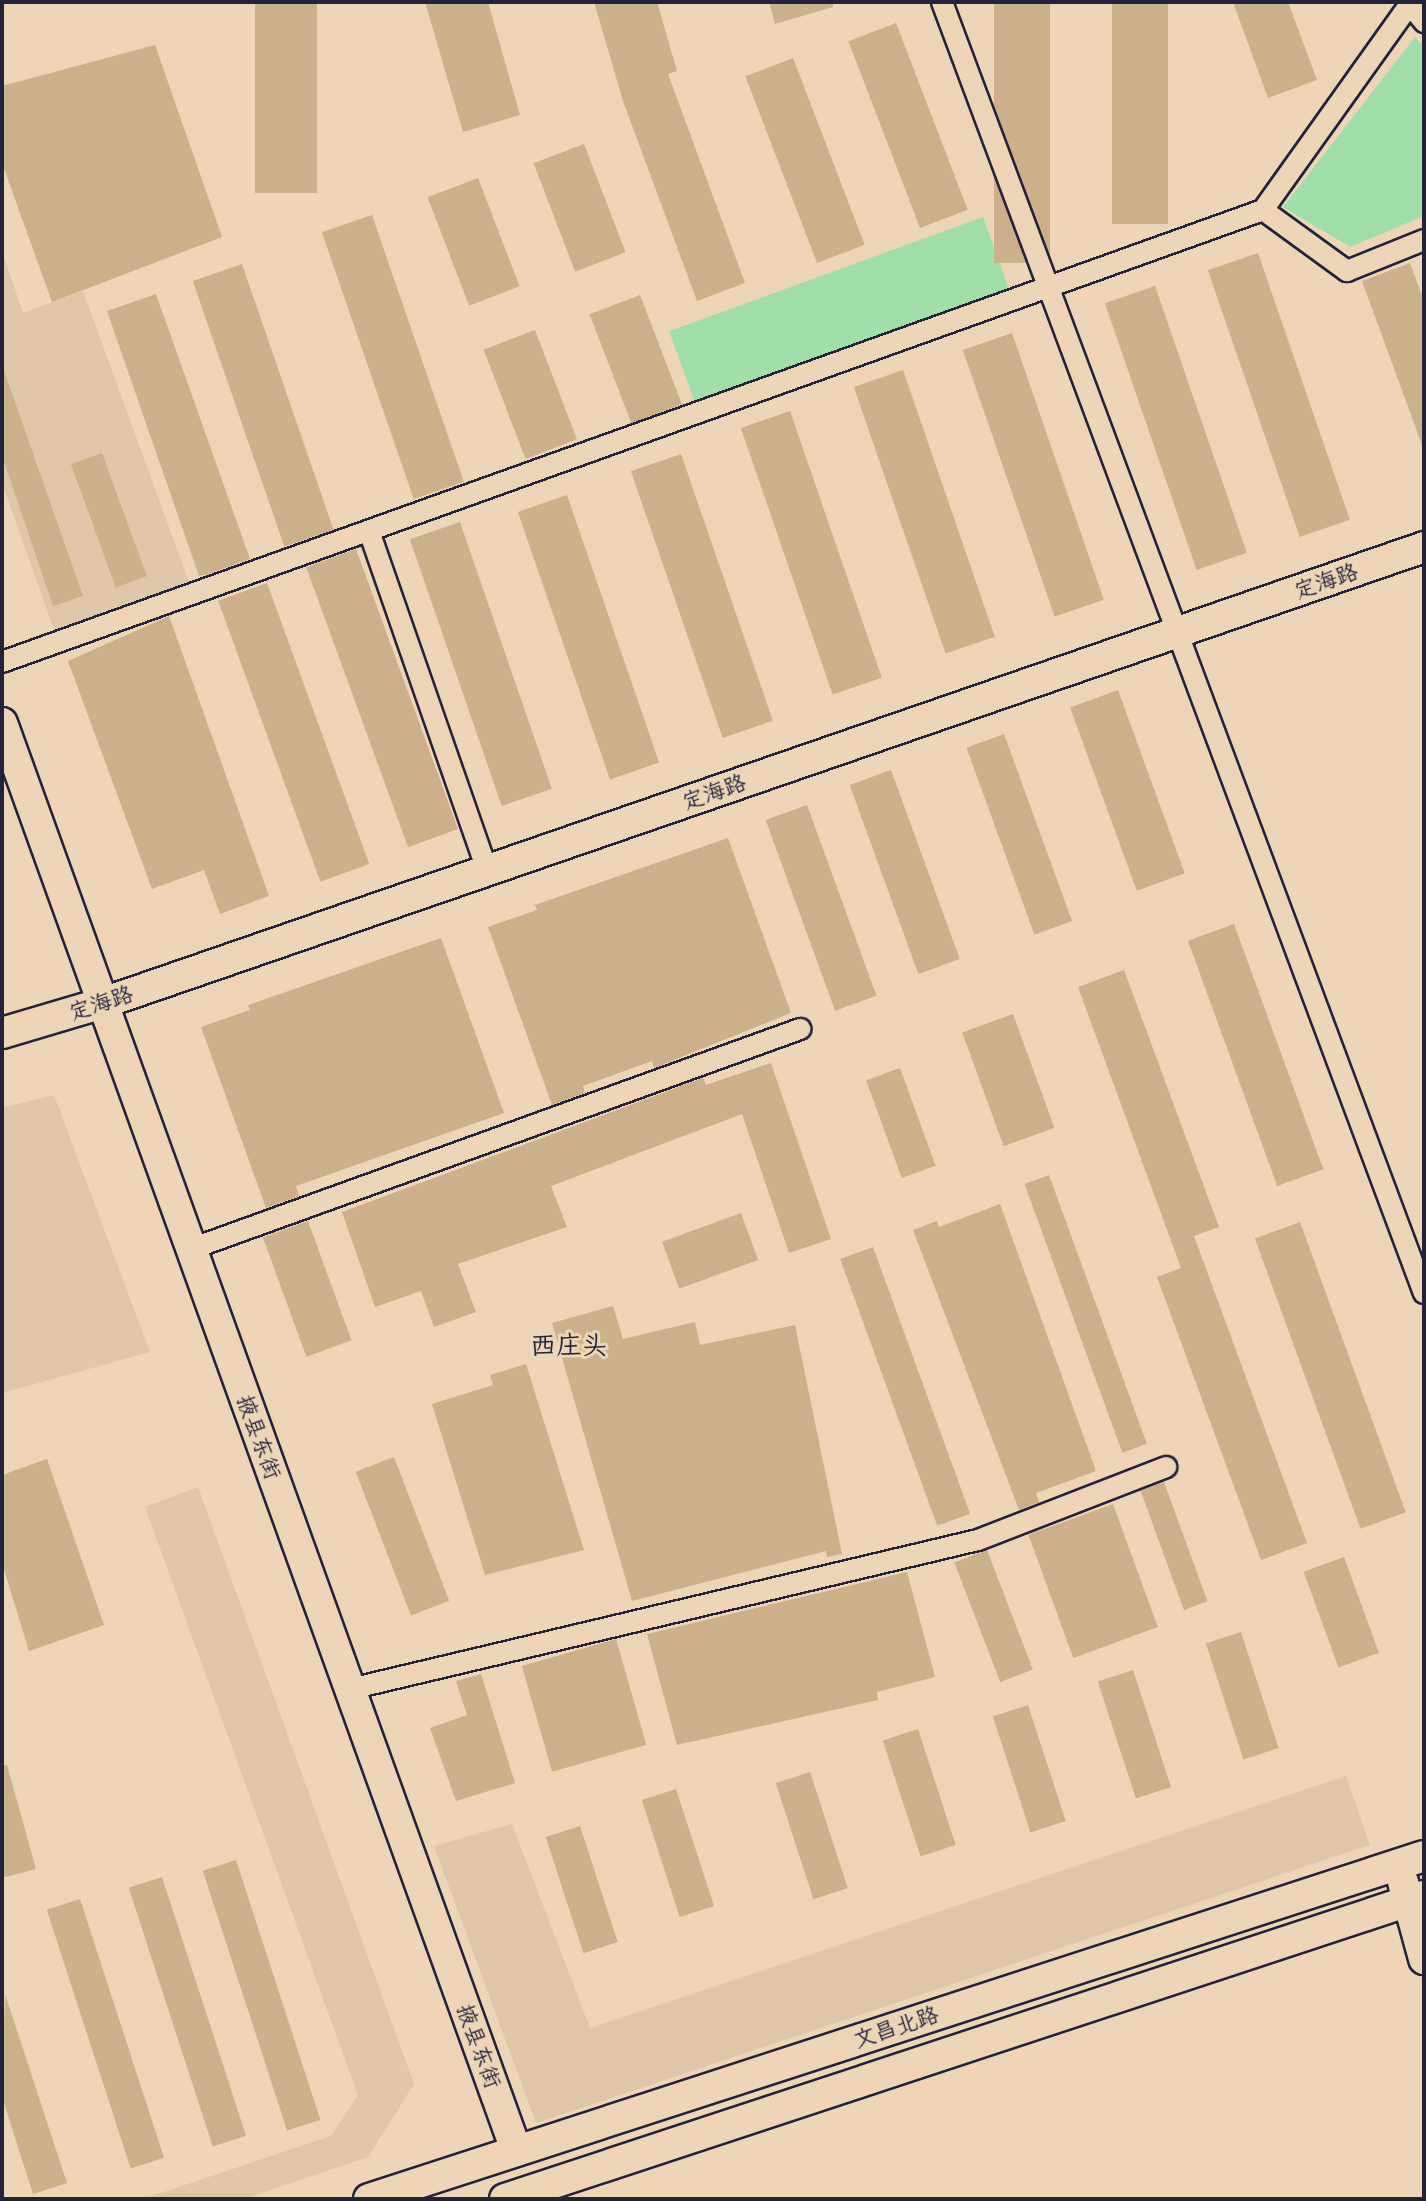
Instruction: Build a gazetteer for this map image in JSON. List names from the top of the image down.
{
  "streets": {
    "main road": ["定海路", "掖县东街", "文昌北路"]
  },
  "crossings": [
    ["定海路", "掖县东街"],
    ["掖县东街", "文昌北路"]
  ],
  "districts": ["西庄头"]
}
